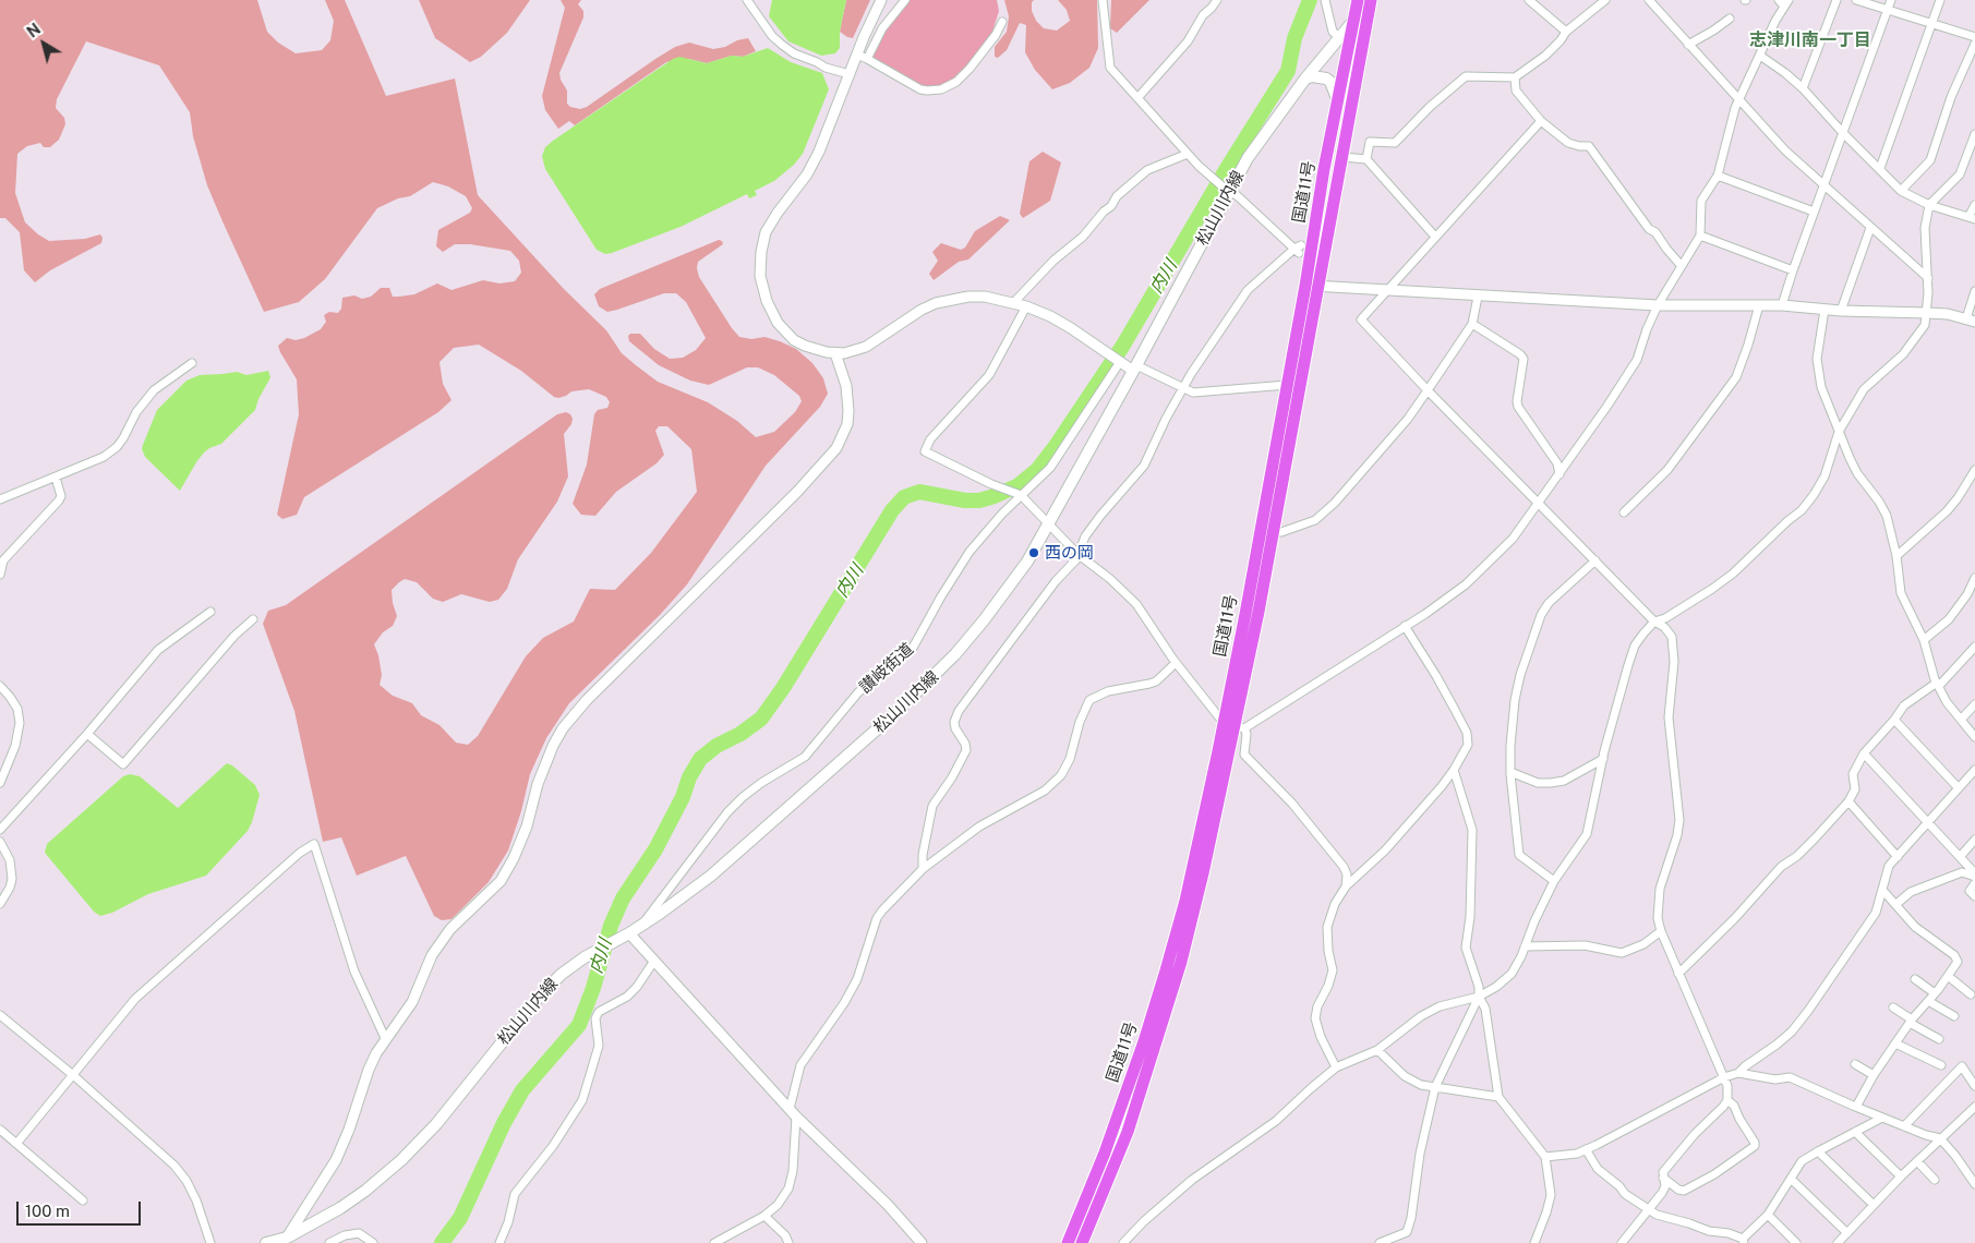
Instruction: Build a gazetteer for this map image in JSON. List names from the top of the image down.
{
  "streets": {
    "highway": ["国道11号"],
    "main road": ["松山川内線"],
    "street": ["讃岐街道"]
  },
  "crossings": [
    ["国道11号", "松山川内線"],
    ["松山川内線", "讃岐街道"]
  ],
  "districts": ["志津川南一丁目"],
  "water": ["内川"],
  "places": ["西の岡"],
  "scale_bar": "100 m",
  "north": "top left"
}
